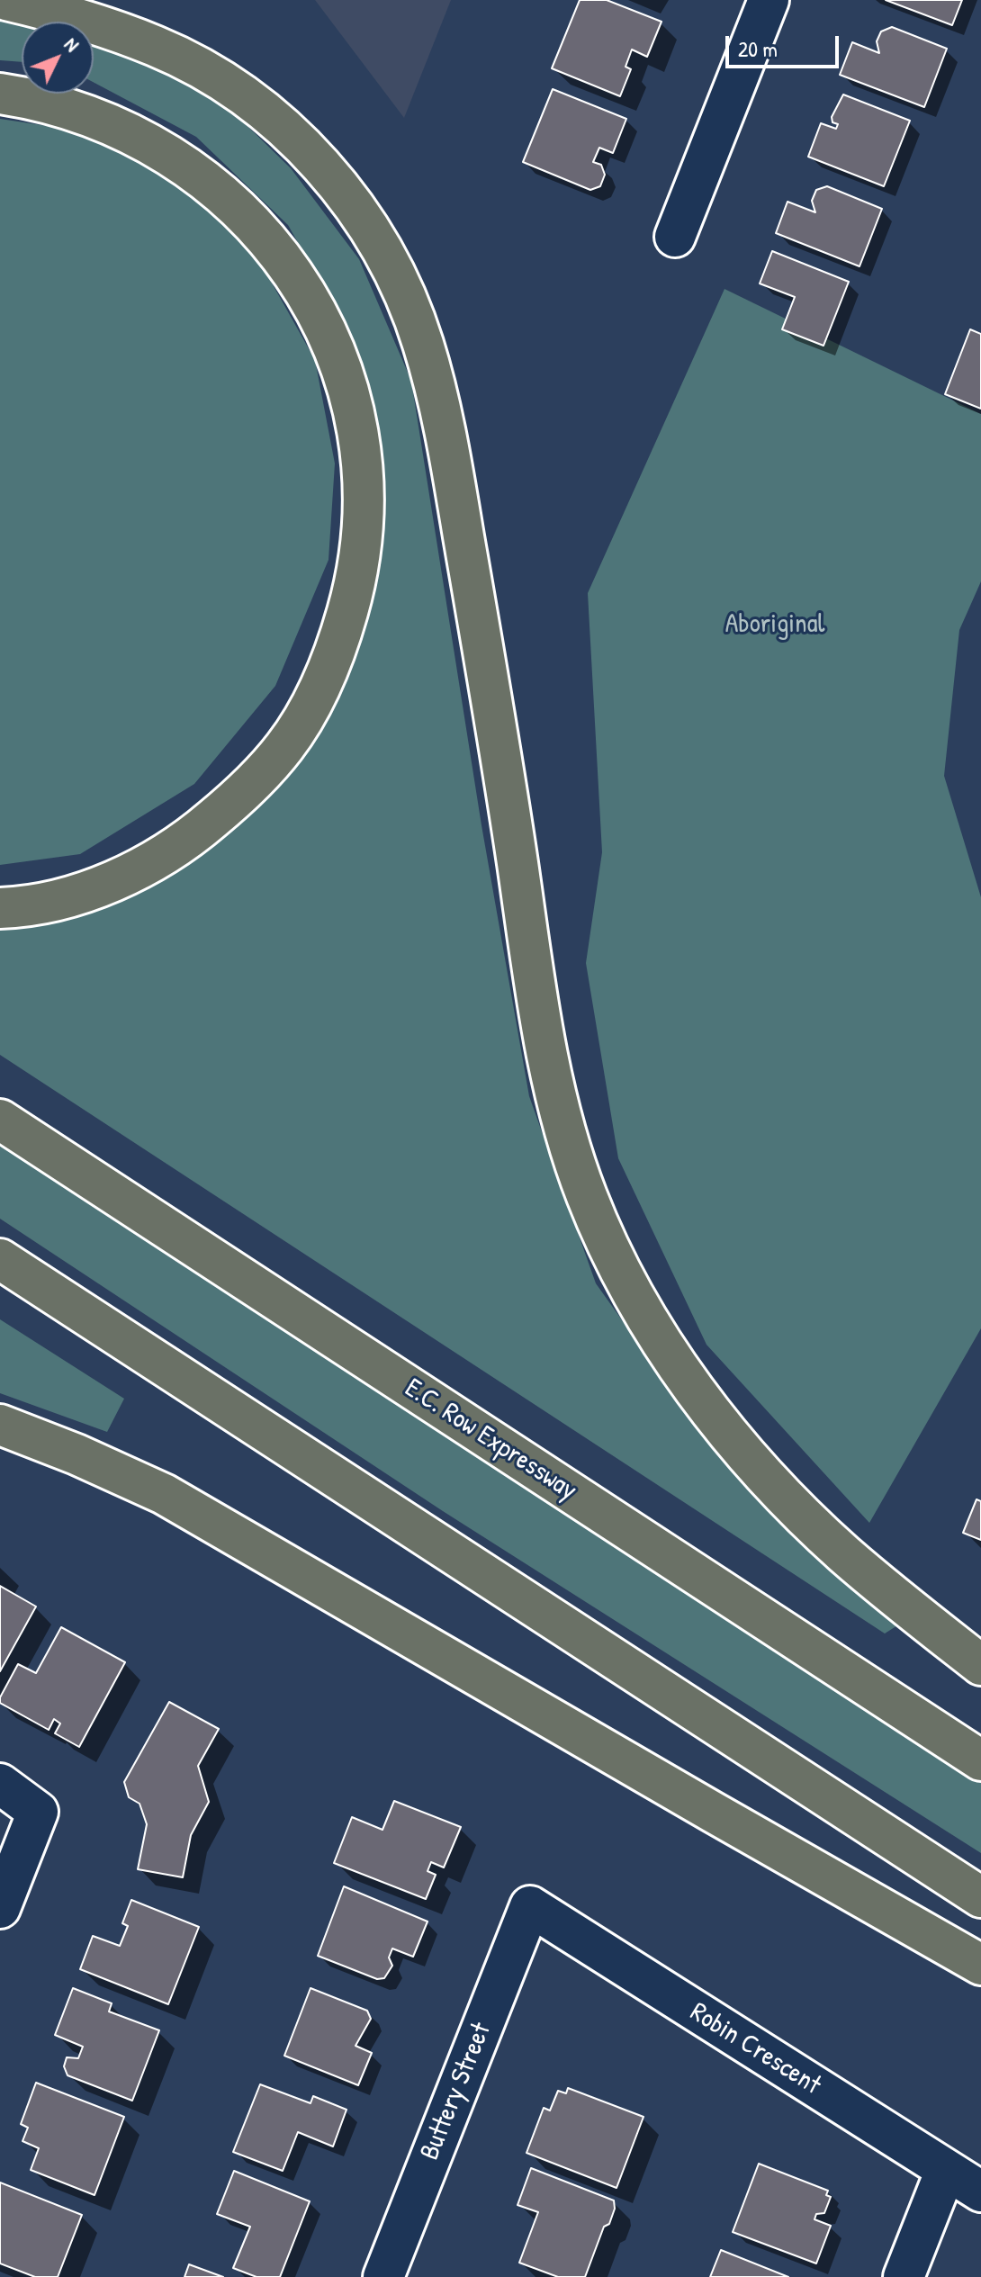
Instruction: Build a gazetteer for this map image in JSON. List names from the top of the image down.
{
  "streets": {
    "highway": ["E.C. Row Expressway"],
    "street": ["Robin Crescent", "Buttery Street"]
  },
  "crossings": [
    ["Robin Crescent", "Buttery Street"]
  ],
  "parks": ["Aboriginal"],
  "scale_bar": "20 m",
  "north": "top right"
}
